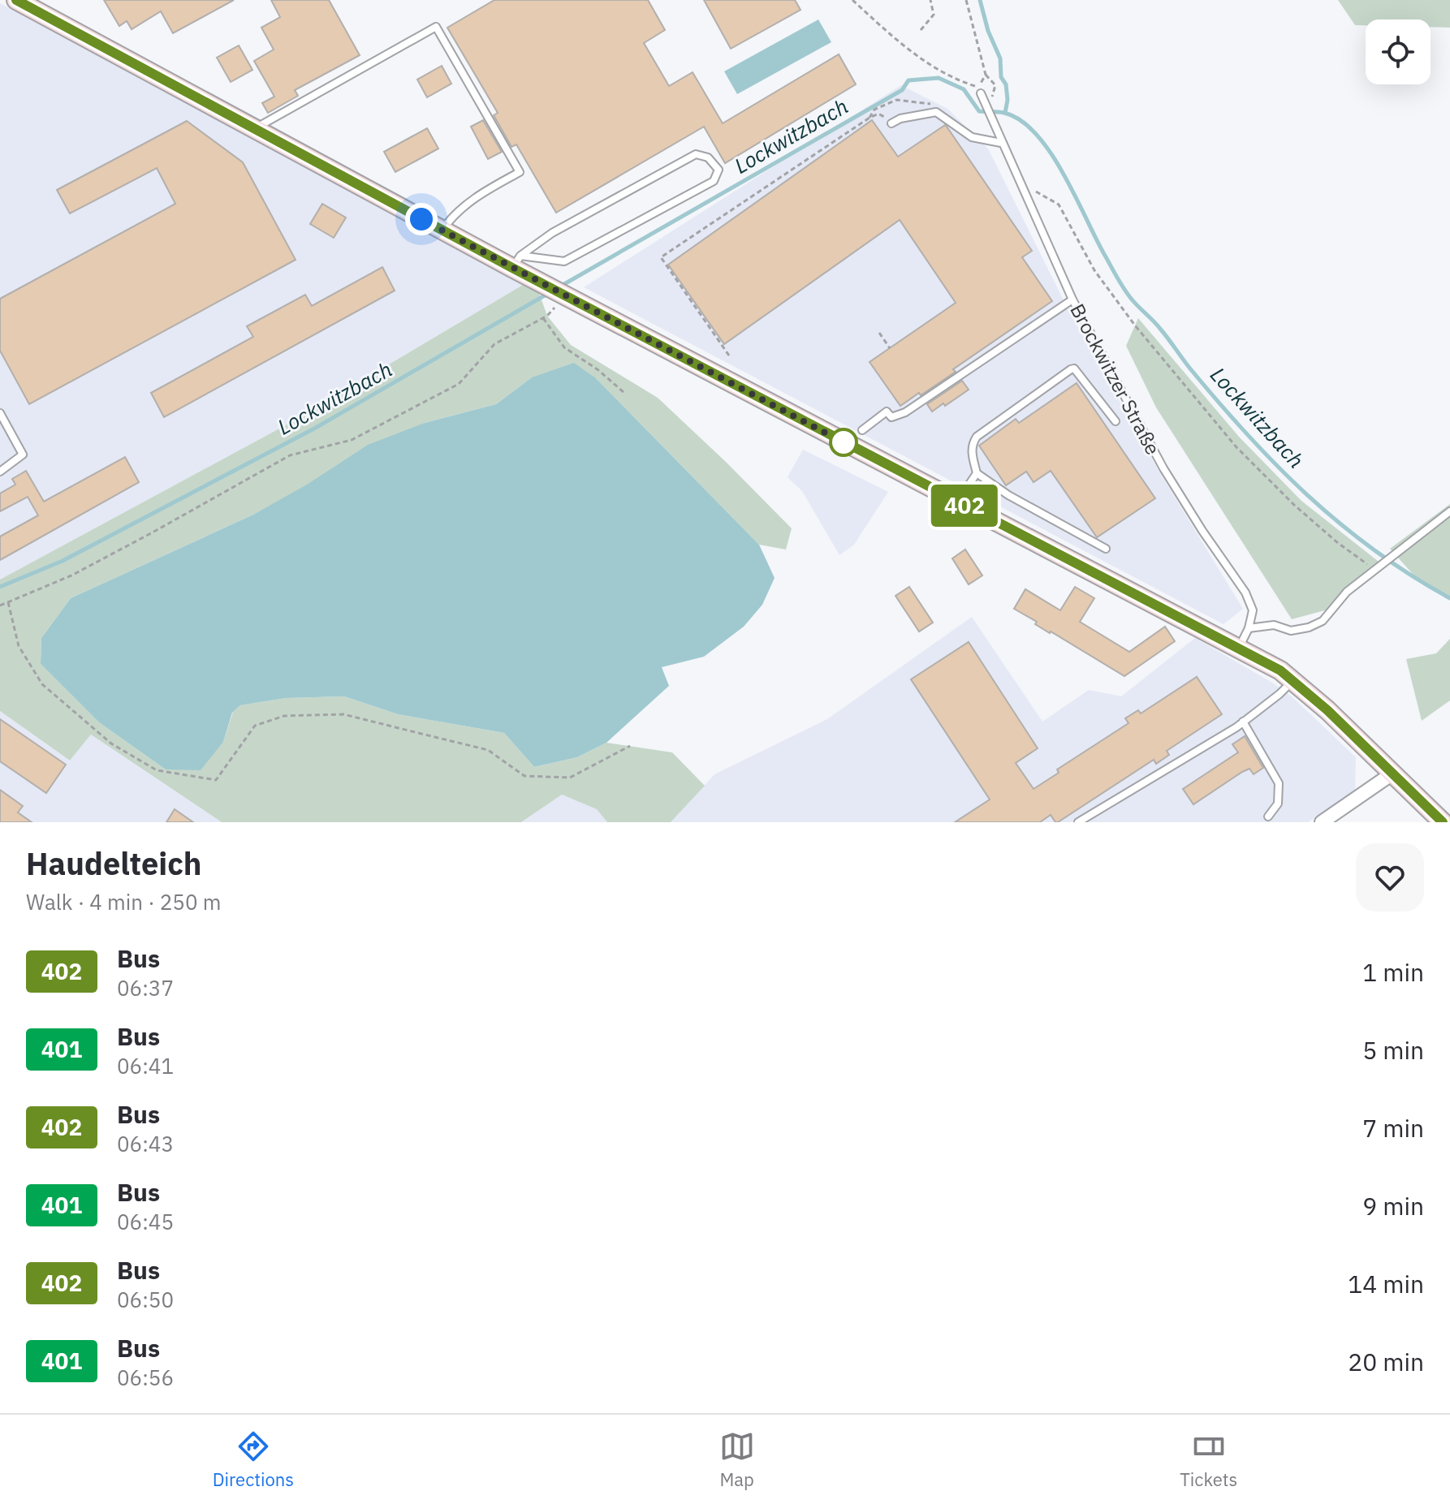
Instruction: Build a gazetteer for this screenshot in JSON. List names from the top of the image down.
{
  "streets": {
    "lane": ["Brockwitzer Straße"]
  },
  "water": ["Lockwitzbach"],
  "lines": ["bus line 402"],
  "page": {
    "on_map": "402",
    "heading": ["Haudelteich", "Walk · 4 min · 250 m"],
    "list": [
      {
        "mark": "402",
        "name": "Bus",
        "note": "06:37",
        "value": "1 min"
      },
      {
        "mark": "401",
        "name": "Bus",
        "note": "06:41",
        "value": "5 min"
      },
      {
        "mark": "402",
        "name": "Bus",
        "note": "06:43",
        "value": "7 min"
      },
      {
        "mark": "401",
        "name": "Bus",
        "note": "06:45",
        "value": "9 min"
      },
      {
        "mark": "402",
        "name": "Bus",
        "note": "06:50",
        "value": "14 min"
      },
      {
        "mark": "401",
        "name": "Bus",
        "note": "06:56",
        "value": "20 min"
      }
    ],
    "tabs": ["Directions", "Map", "Tickets"]
  }
}
